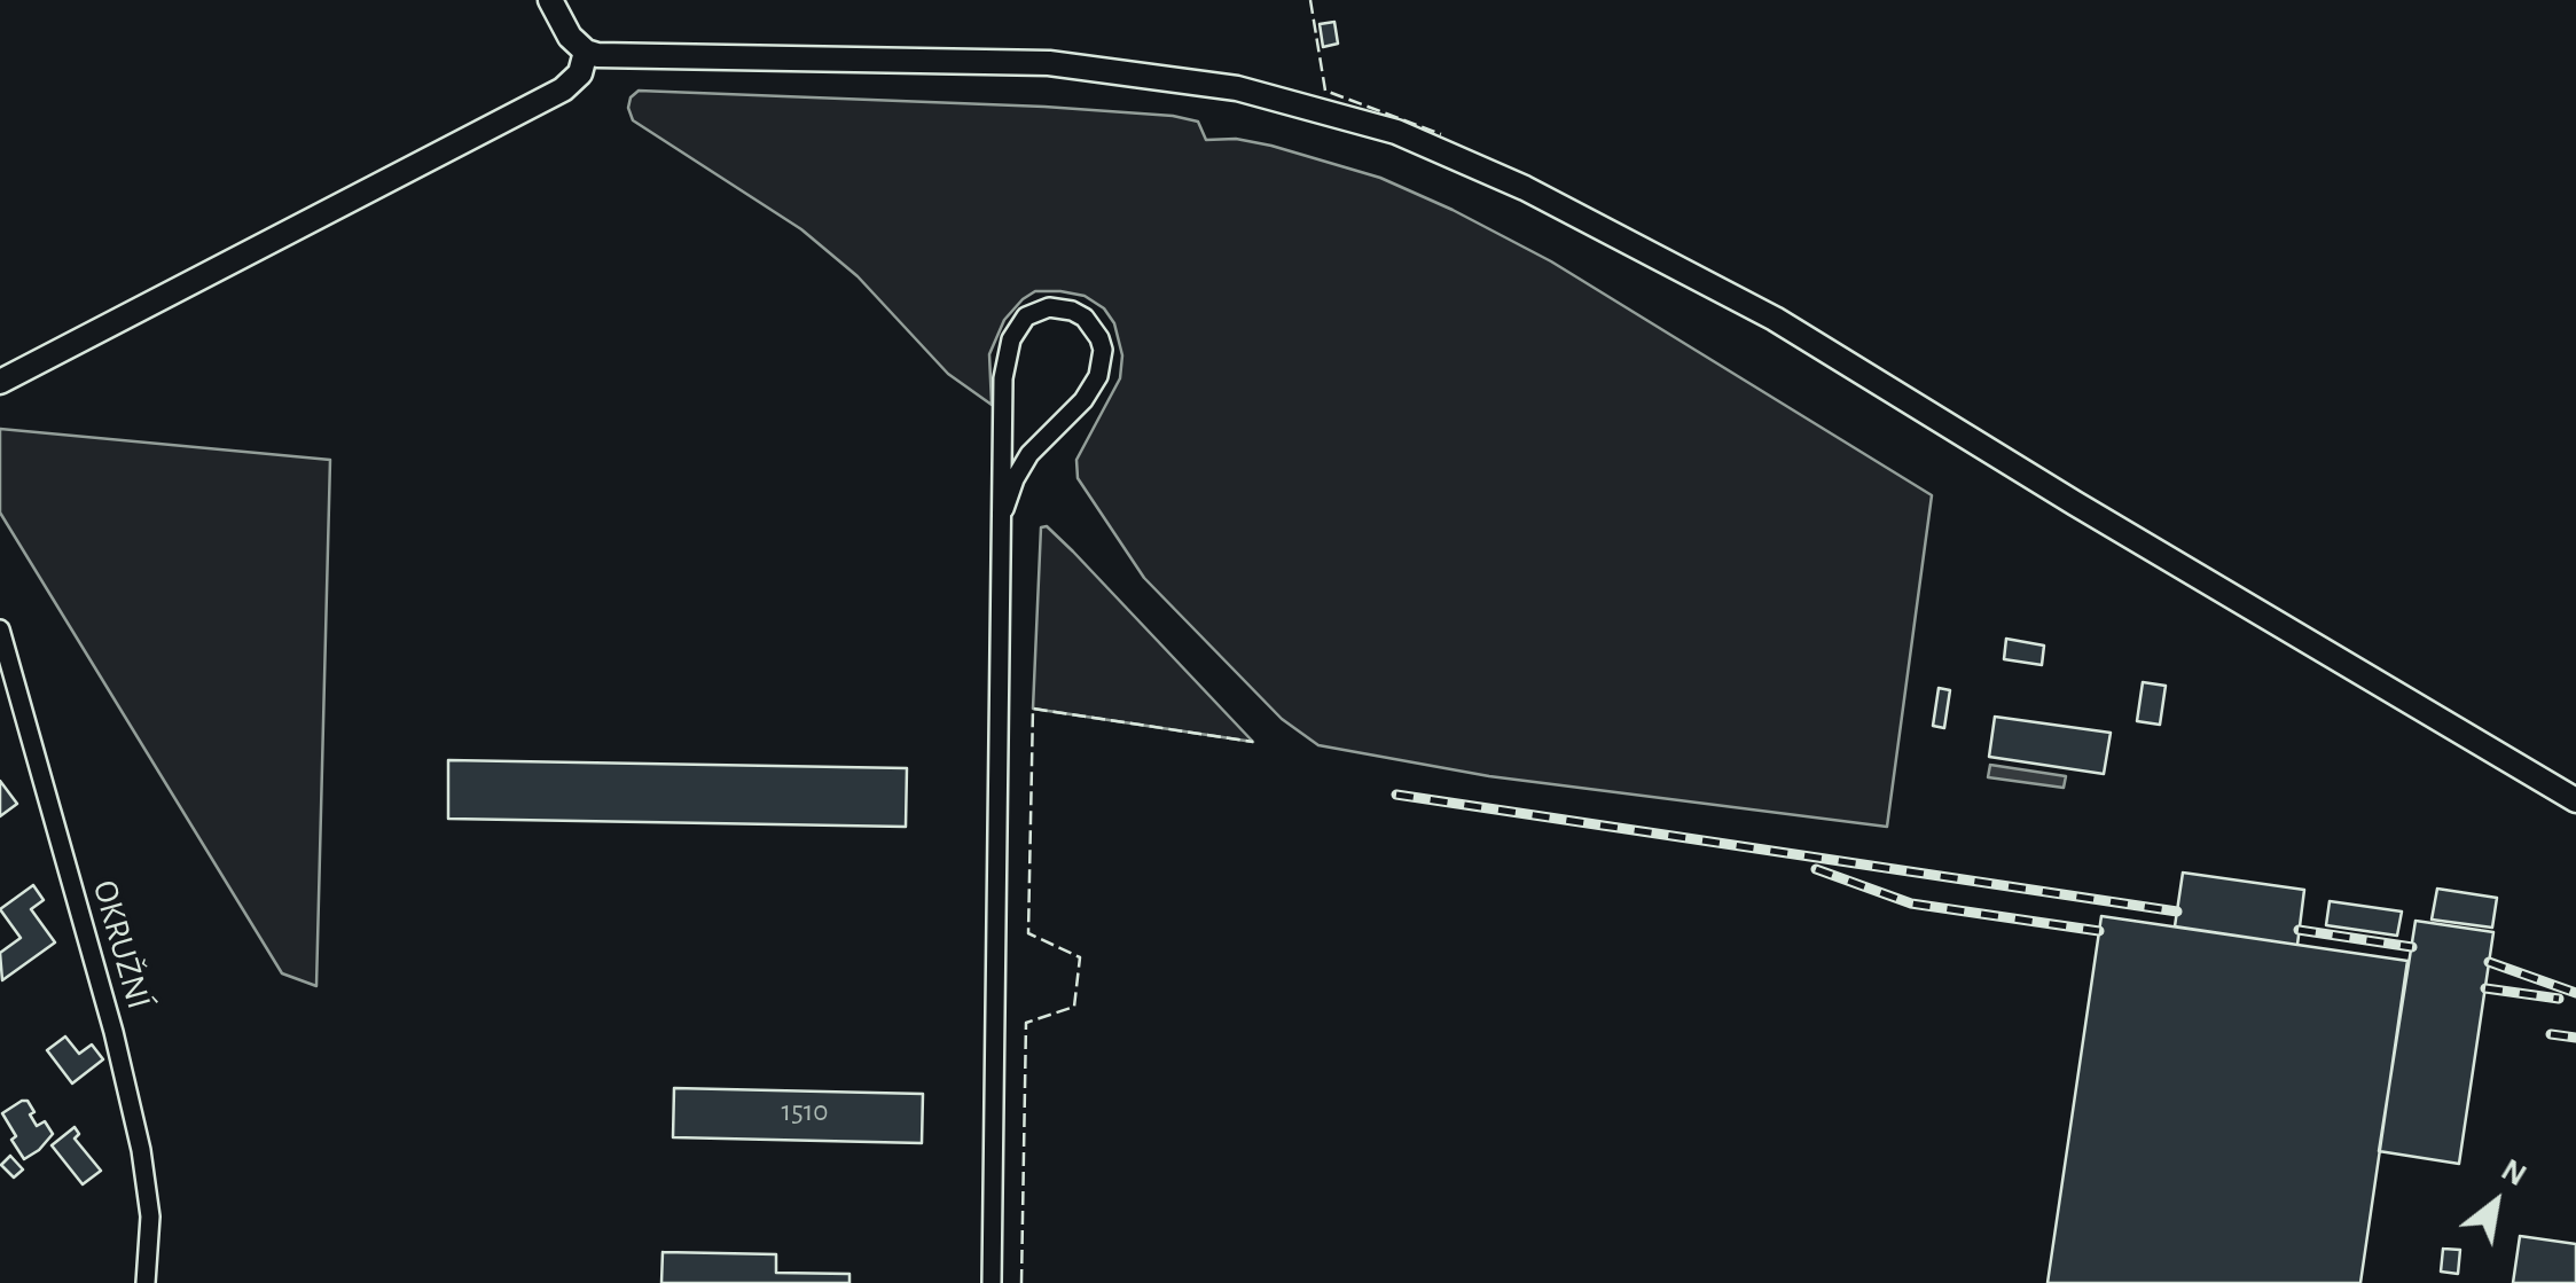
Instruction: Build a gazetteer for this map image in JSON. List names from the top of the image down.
{
  "streets": {
    "street": ["OKRUŽNÍ"]
  },
  "house_numbers": ["1510"],
  "north": "top right"
}
